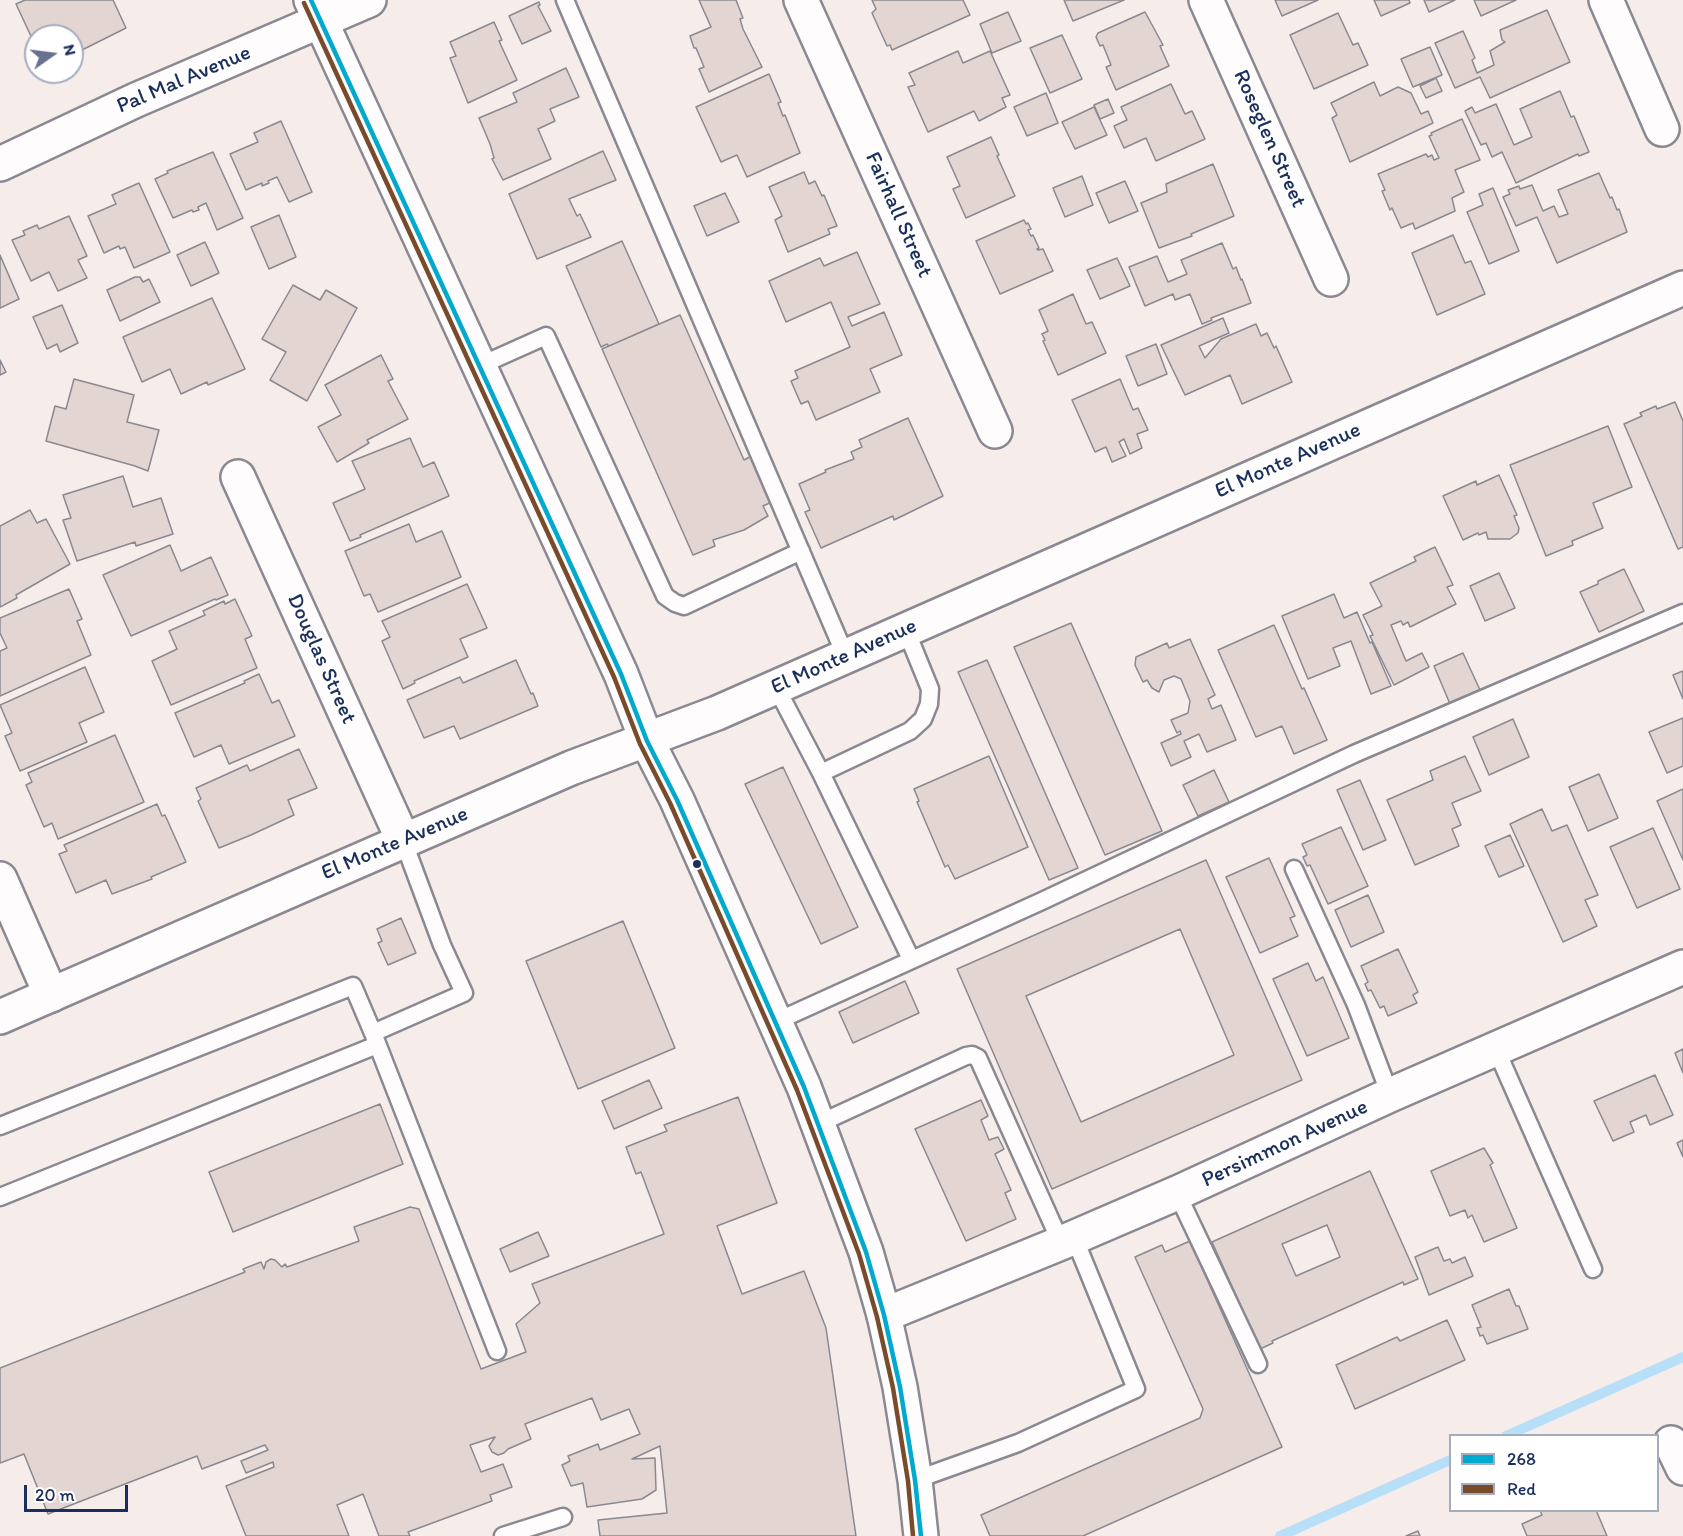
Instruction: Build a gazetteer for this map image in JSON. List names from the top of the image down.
{
  "streets": {
    "street": [
      "Pal Mal Avenue",
      "Roseglen Street",
      "Fairhall Street",
      "El Monte Avenue",
      "Douglas Street",
      "Persimmon Avenue"
    ]
  },
  "crossings": [
    ["El Monte Avenue", "Douglas Street"]
  ],
  "lines": ["transit line 268", "transit line Red"],
  "legend": ["268", "Red"],
  "scale_bar": "20 m",
  "north": "right"
}
